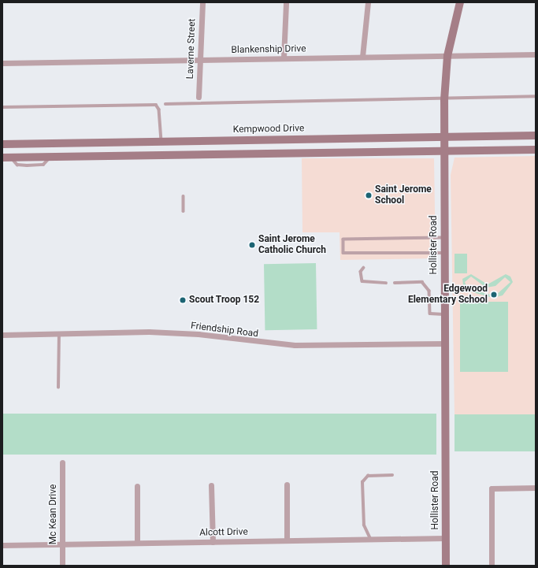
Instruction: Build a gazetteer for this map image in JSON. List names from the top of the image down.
{
  "streets": {
    "main road": ["Kempwood Drive", "Hollister Road"],
    "street": [
      "Laverne Street",
      "Blankenship Drive",
      "Friendship Road",
      "Mc Kean Drive",
      "Alcott Drive"
    ]
  },
  "crossings": [
    ["Laverne Street", "Blankenship Drive"],
    ["Blankenship Drive", "Hollister Road"],
    ["Kempwood Drive", "Hollister Road"],
    ["Hollister Road", "Friendship Road"],
    ["Hollister Road", "Alcott Drive"],
    ["Mc Kean Drive", "Alcott Drive"]
  ],
  "places": [
    "Saint Jerome School",
    "Saint Jerome Catholic Church",
    "Edgewood Elementary School",
    "Scout Troop 152"
  ]
}
